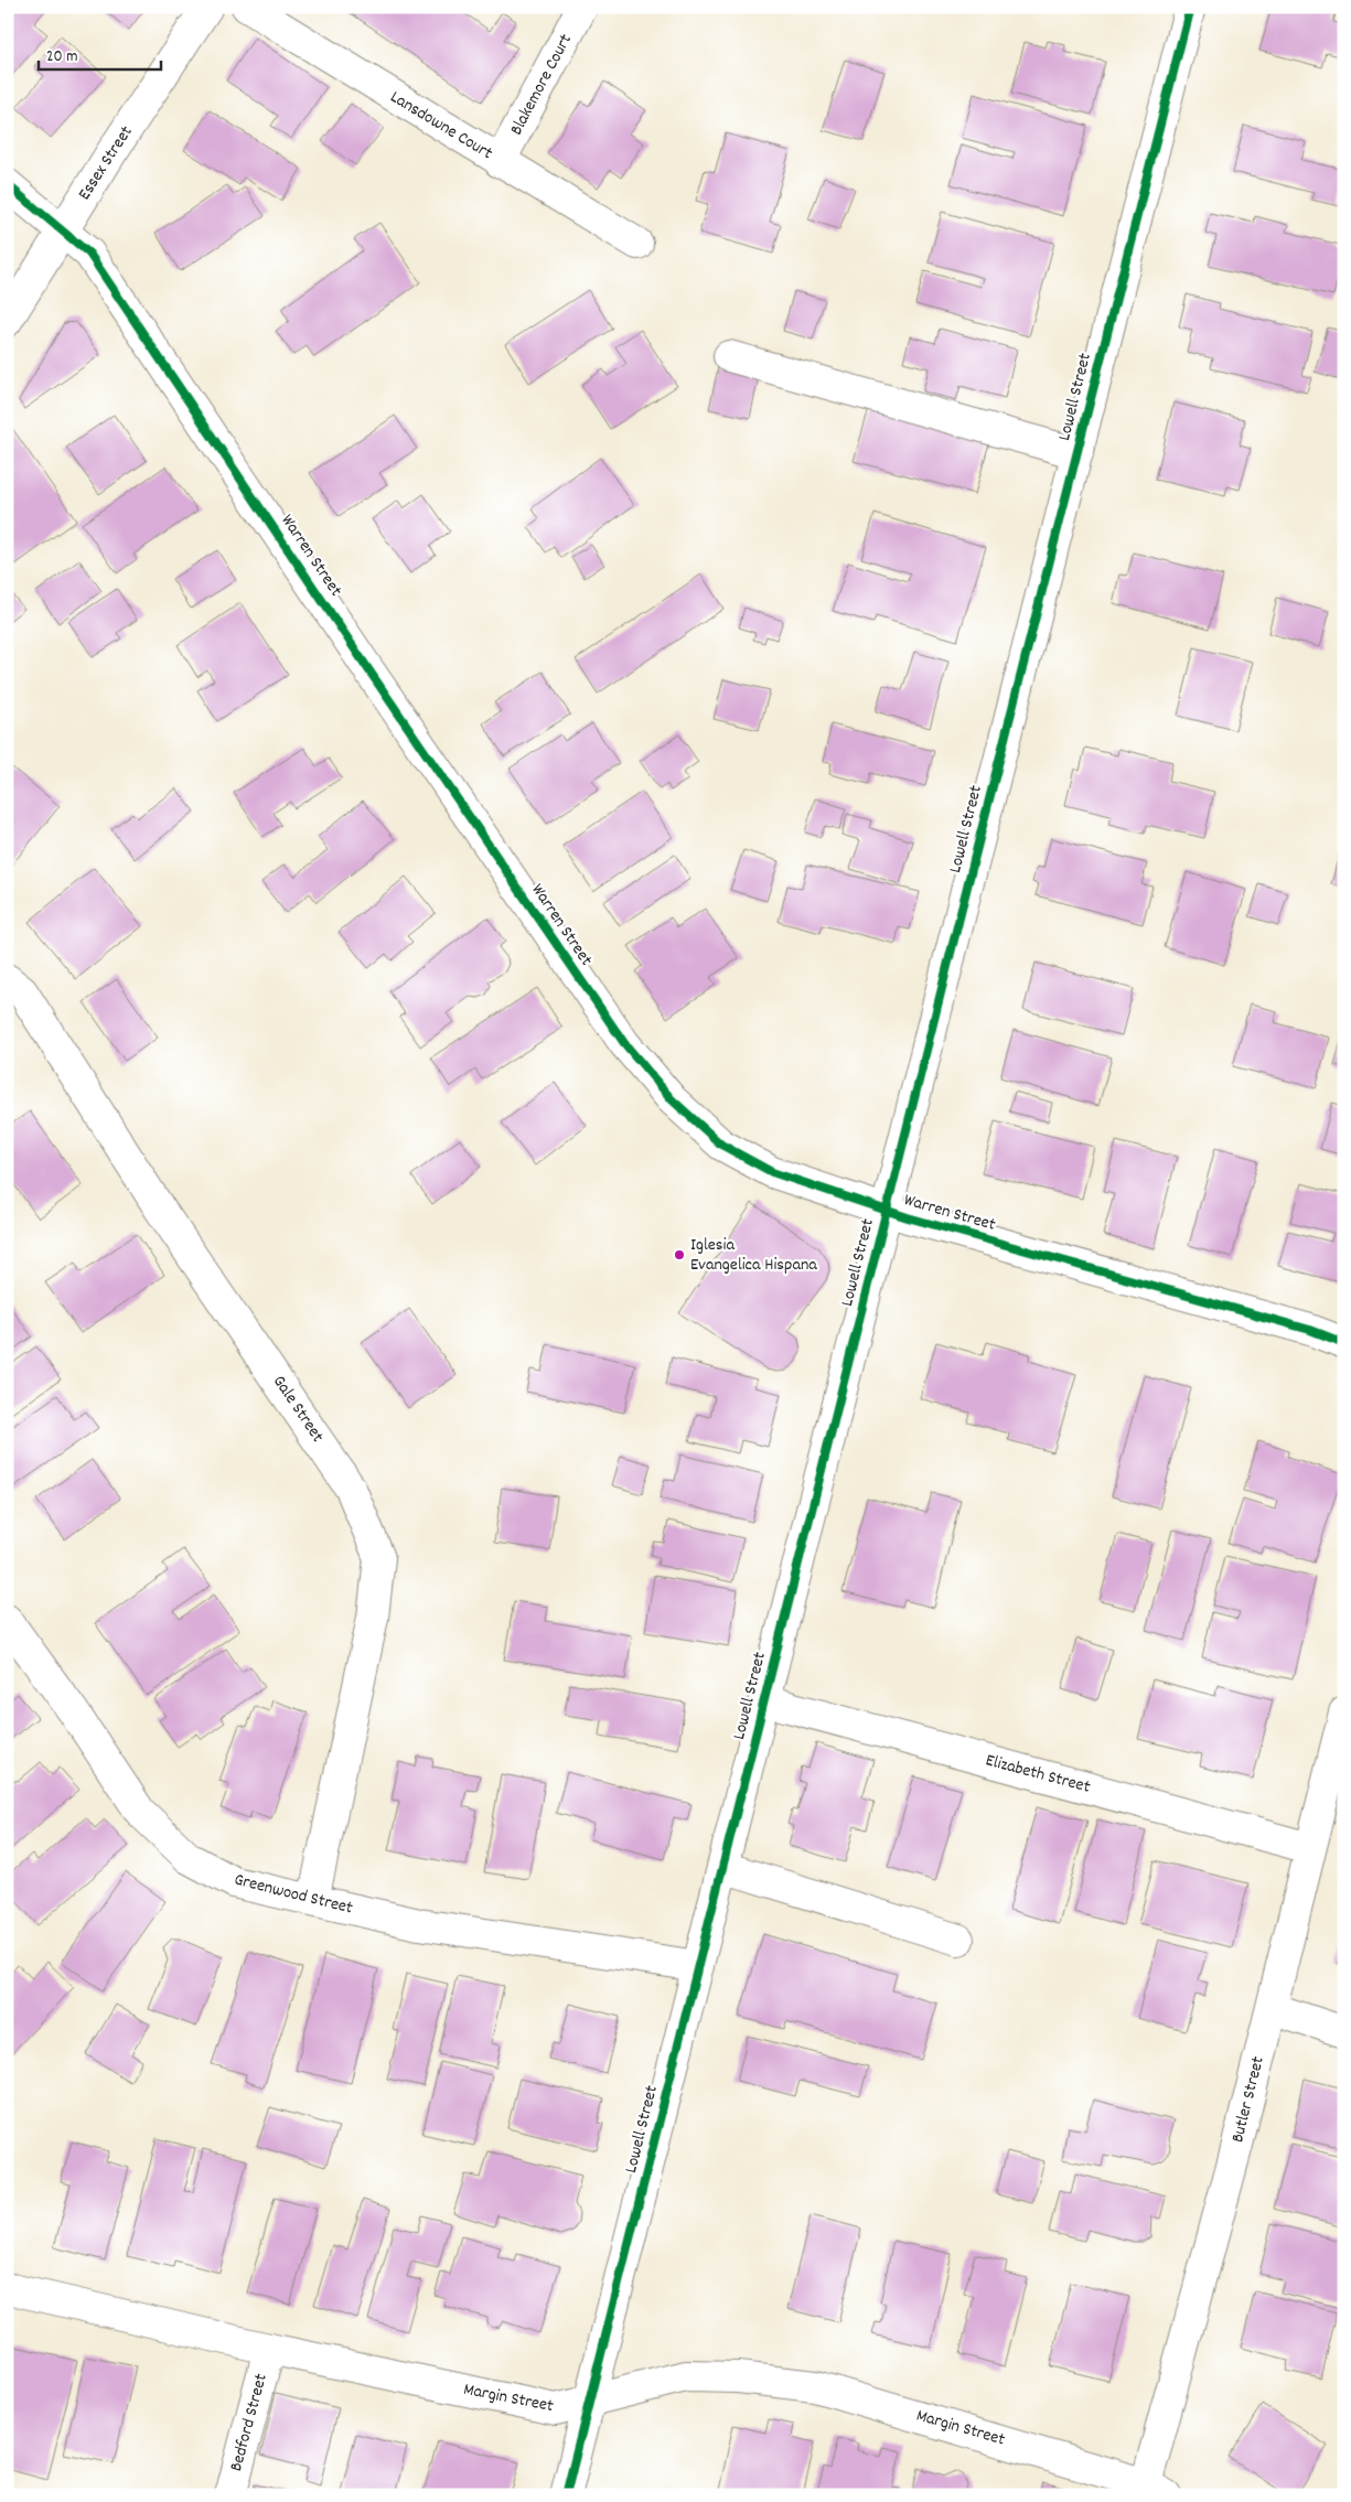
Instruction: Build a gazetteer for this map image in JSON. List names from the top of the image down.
{
  "streets": {
    "street": [
      "Blakemore Court",
      "Lansdowne Court",
      "Essex Street",
      "Lowell Street",
      "Warren Street",
      "Gale Street",
      "Elizabeth Street",
      "Greenwood Street",
      "Butler Street",
      "Margin Street",
      "Bedford Street"
    ]
  },
  "crossings": [
    ["Blakemore Court", "Lansdowne Court"],
    ["Essex Street", "Warren Street"],
    ["Lowell Street", "Warren Street"],
    ["Lowell Street", "Elizabeth Street"],
    ["Lowell Street", "Greenwood Street"],
    ["Lowell Street", "Margin Street"],
    ["Gale Street", "Greenwood Street"],
    ["Elizabeth Street", "Butler Street"],
    ["Butler Street", "Margin Street"],
    ["Margin Street", "Bedford Street"]
  ],
  "places": ["Iglesia Evangelica Hispana"],
  "scale_bar": "20 m"
}
